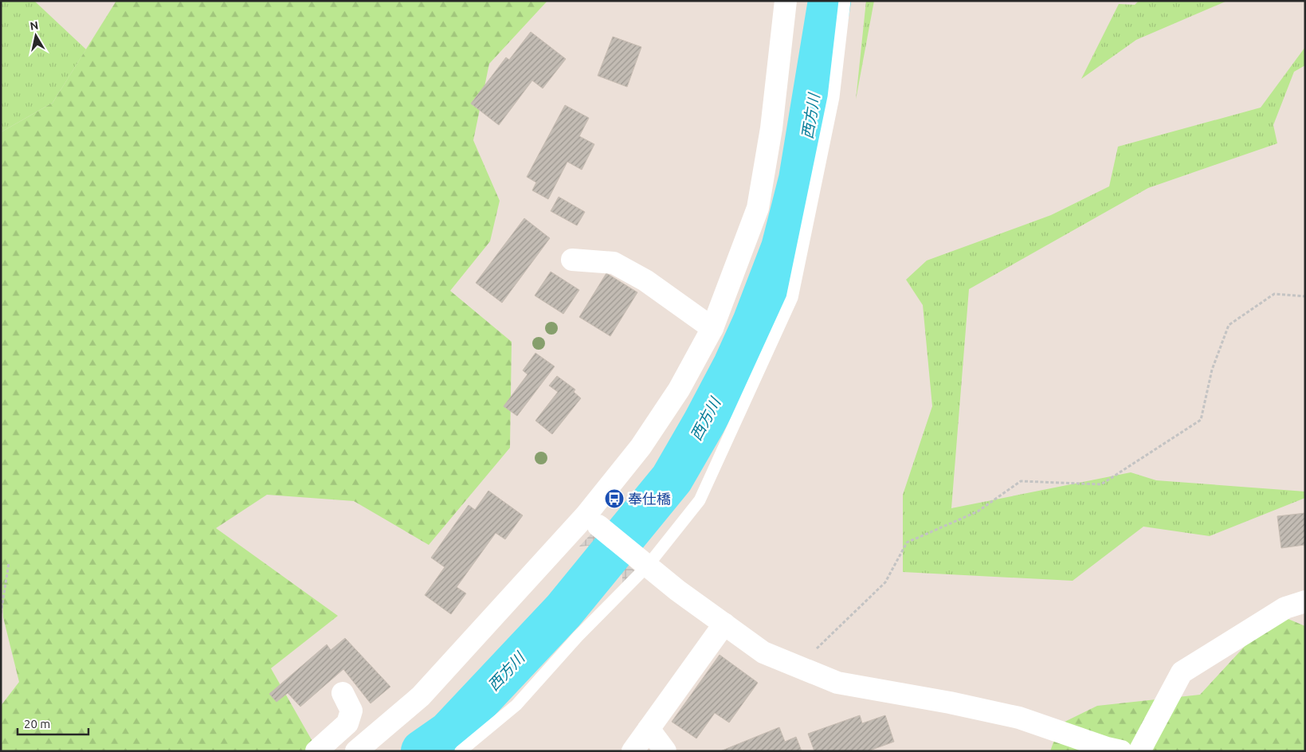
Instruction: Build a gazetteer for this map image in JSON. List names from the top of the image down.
{
  "water": ["西方川"],
  "places": {
    "bus stop": ["奉仕橋"]
  },
  "scale_bar": "20 m",
  "north": "top"
}
